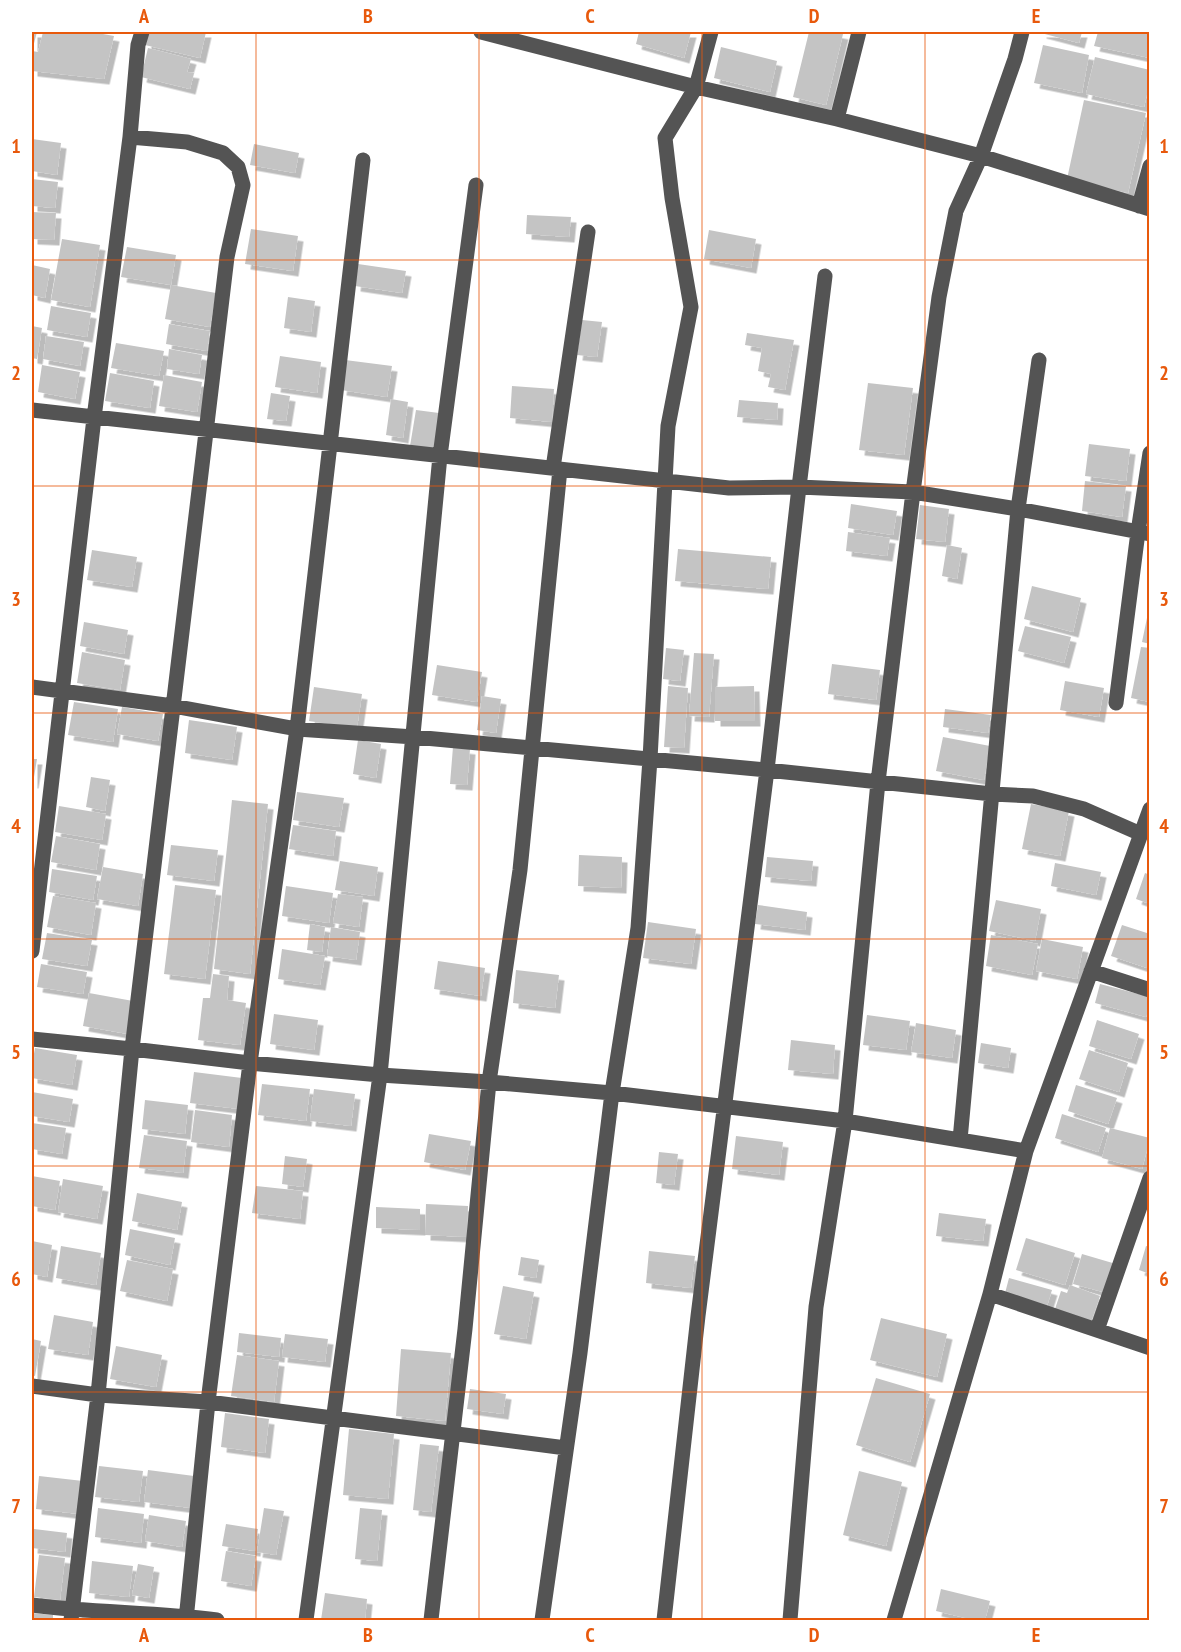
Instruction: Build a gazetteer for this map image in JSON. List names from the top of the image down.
{
  "grid": {
    "columns": [
      "A",
      "B",
      "C",
      "D",
      "E"
    ],
    "rows": [
      "1",
      "2",
      "3",
      "4",
      "5",
      "6",
      "7"
    ]
  }
}
